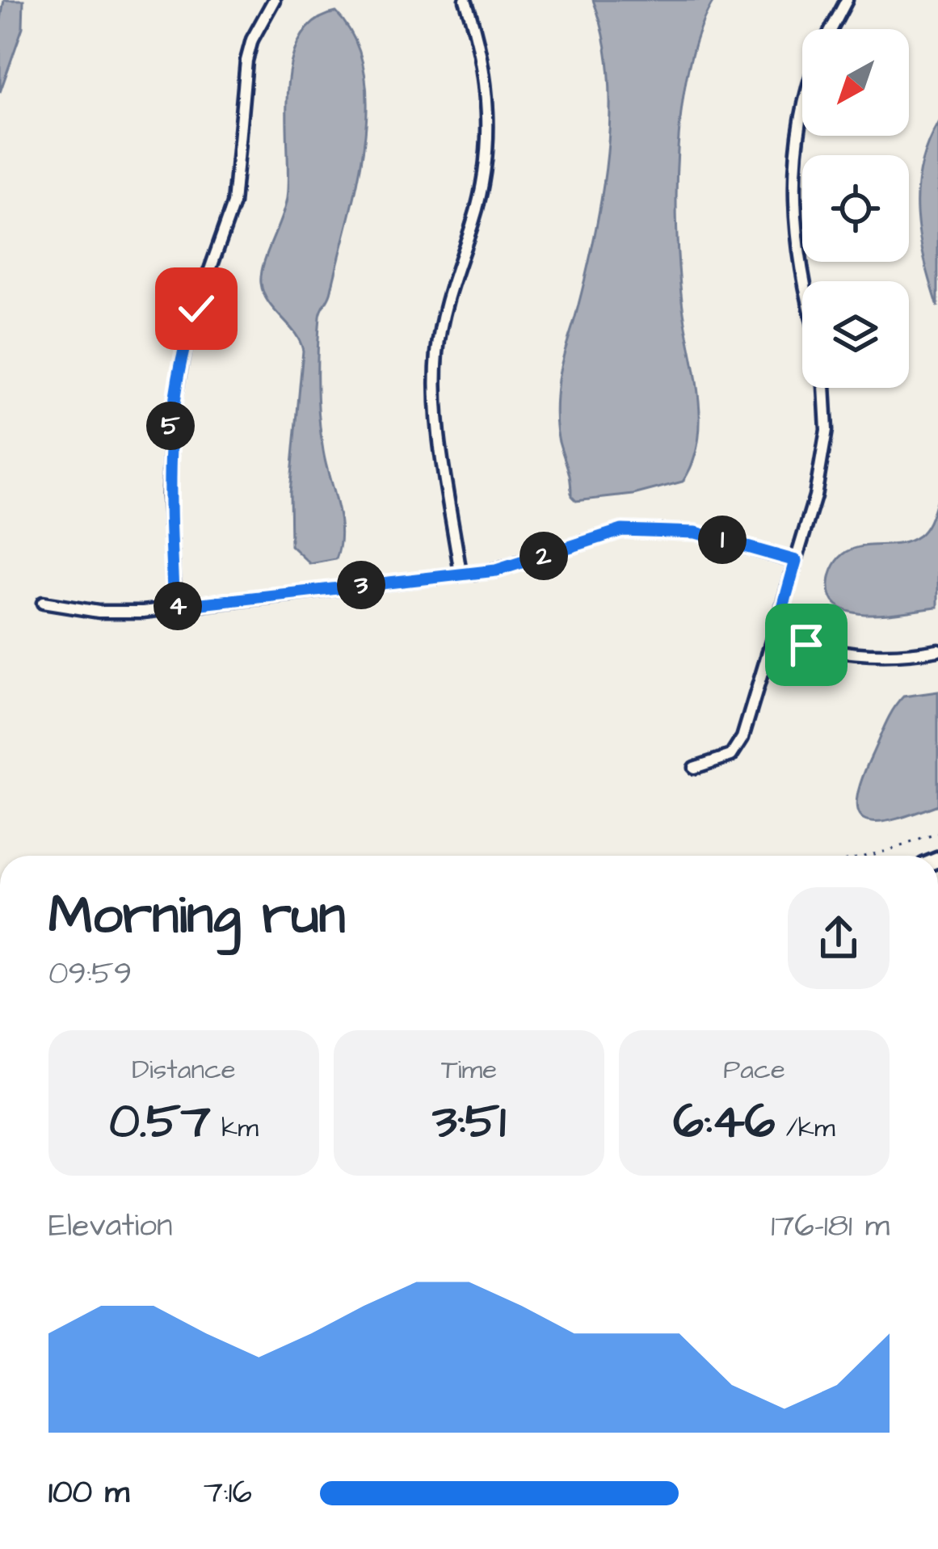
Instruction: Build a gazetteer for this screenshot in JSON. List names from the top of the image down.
{
  "north": "bottom left",
  "page": {
    "pins": [
      "5",
      "1",
      "2",
      "3",
      "4"
    ],
    "heading": ["Morning run", "09:59"],
    "stats": [
      ["Distance", "0.57 km"],
      ["Time", "3:51"],
      ["Pace", "6:46 /km"]
    ],
    "chart": ["Elevation", "176–181 m"],
    "list": [
      {
        "name": "100 m",
        "note": "7:16"
      }
    ]
  }
}
